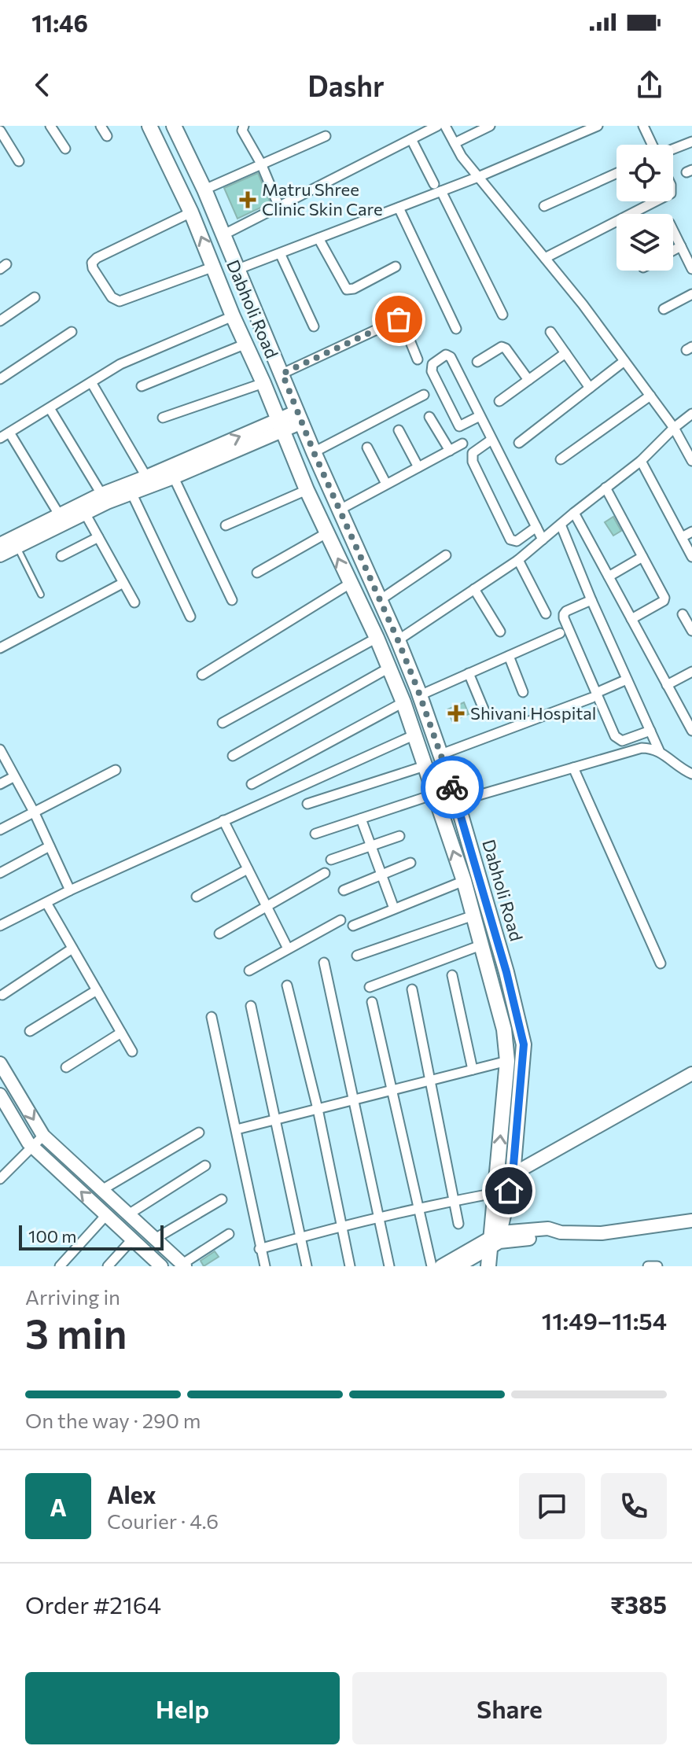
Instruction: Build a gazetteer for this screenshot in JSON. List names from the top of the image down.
{
  "streets": {
    "main road": ["Dabholi Road"]
  },
  "places": {
    "health": ["Matru Shree Clinic Skin Care", "Shivani Hospital"]
  },
  "scale_bar": "100 m",
  "page": {
    "status": "11:46",
    "header": "Dashr",
    "scale": "100 m",
    "heading": ["3 min", "Arriving in", "11:49–11:54"],
    "panel": [
      "Alex",
      "Courier · 4.6",
      "Order #2164",
      "₹385"
    ],
    "bar": "On the way · 290 m",
    "round": "A",
    "buttons": ["Help", "Share"]
  }
}
